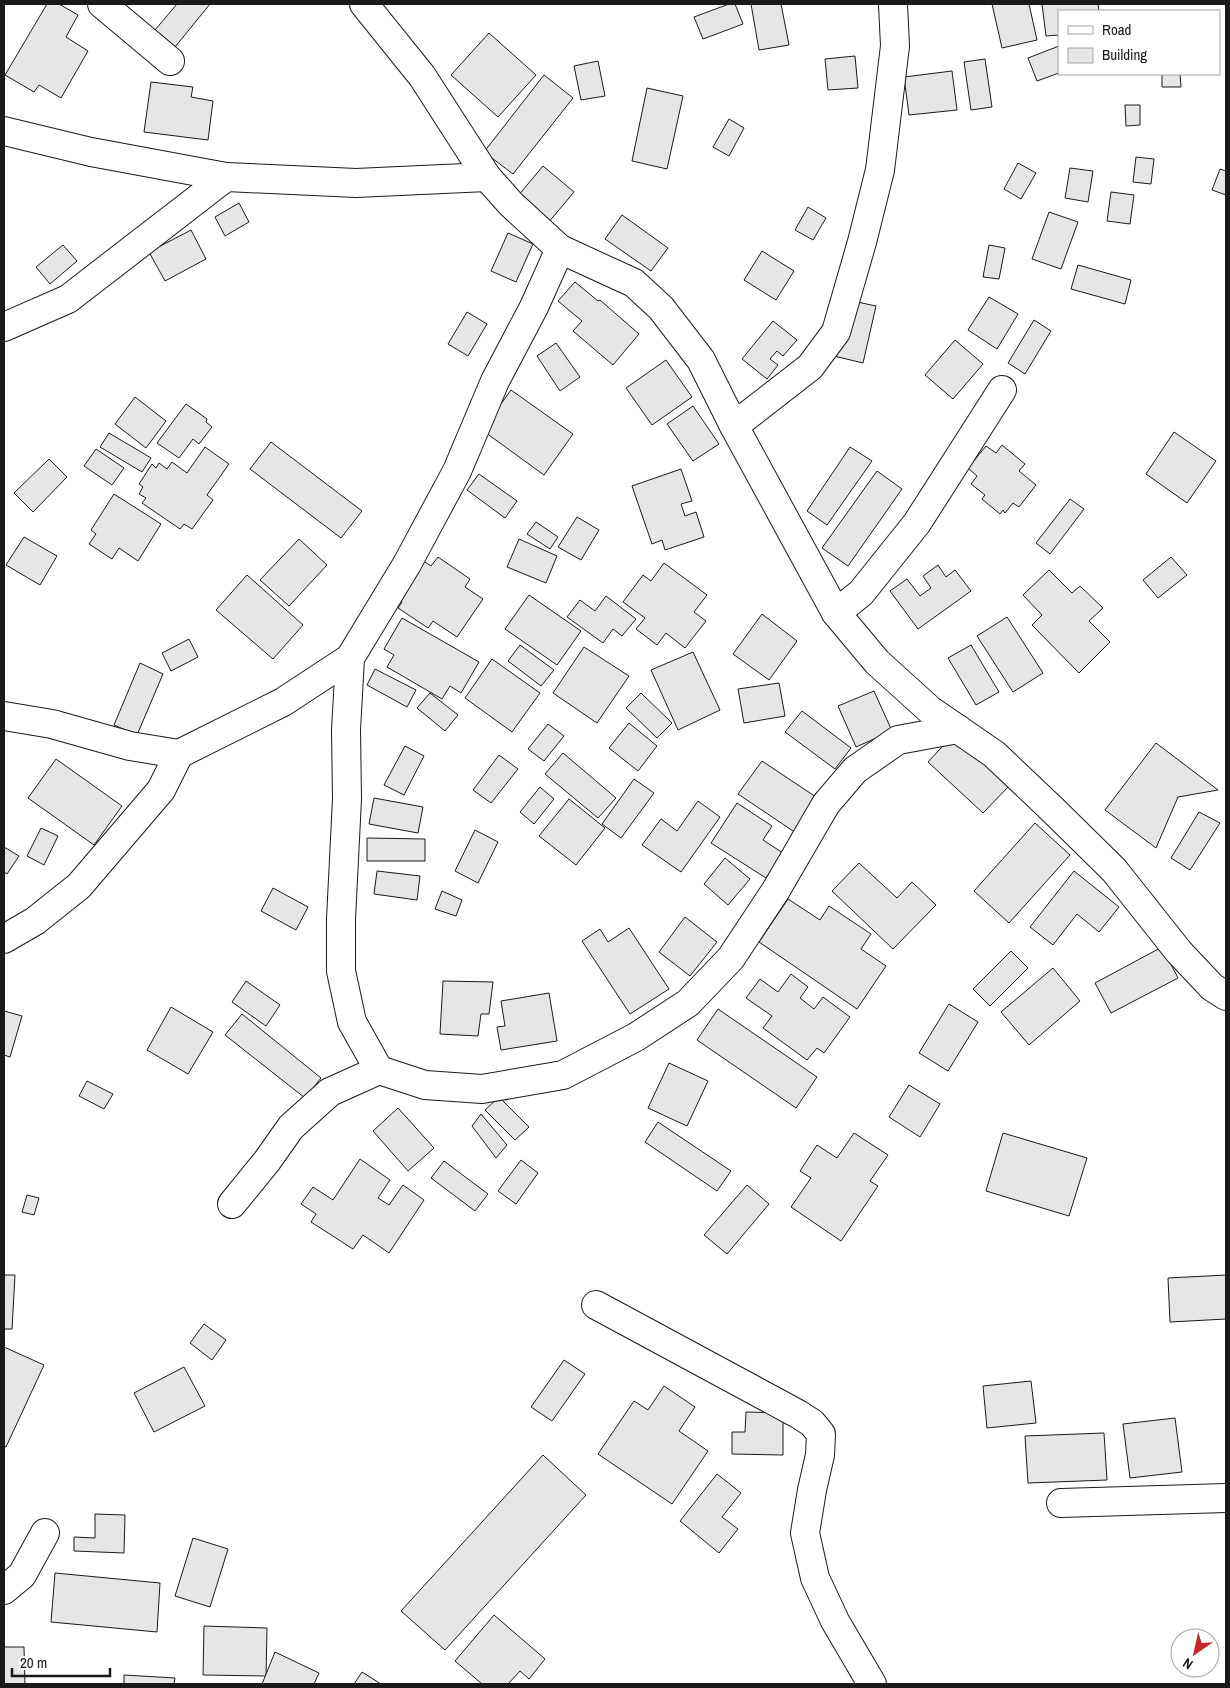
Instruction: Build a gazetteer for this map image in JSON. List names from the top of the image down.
{
  "legend": ["Road", "Building"],
  "scale_bar": "20 m",
  "north": "bottom left"
}
